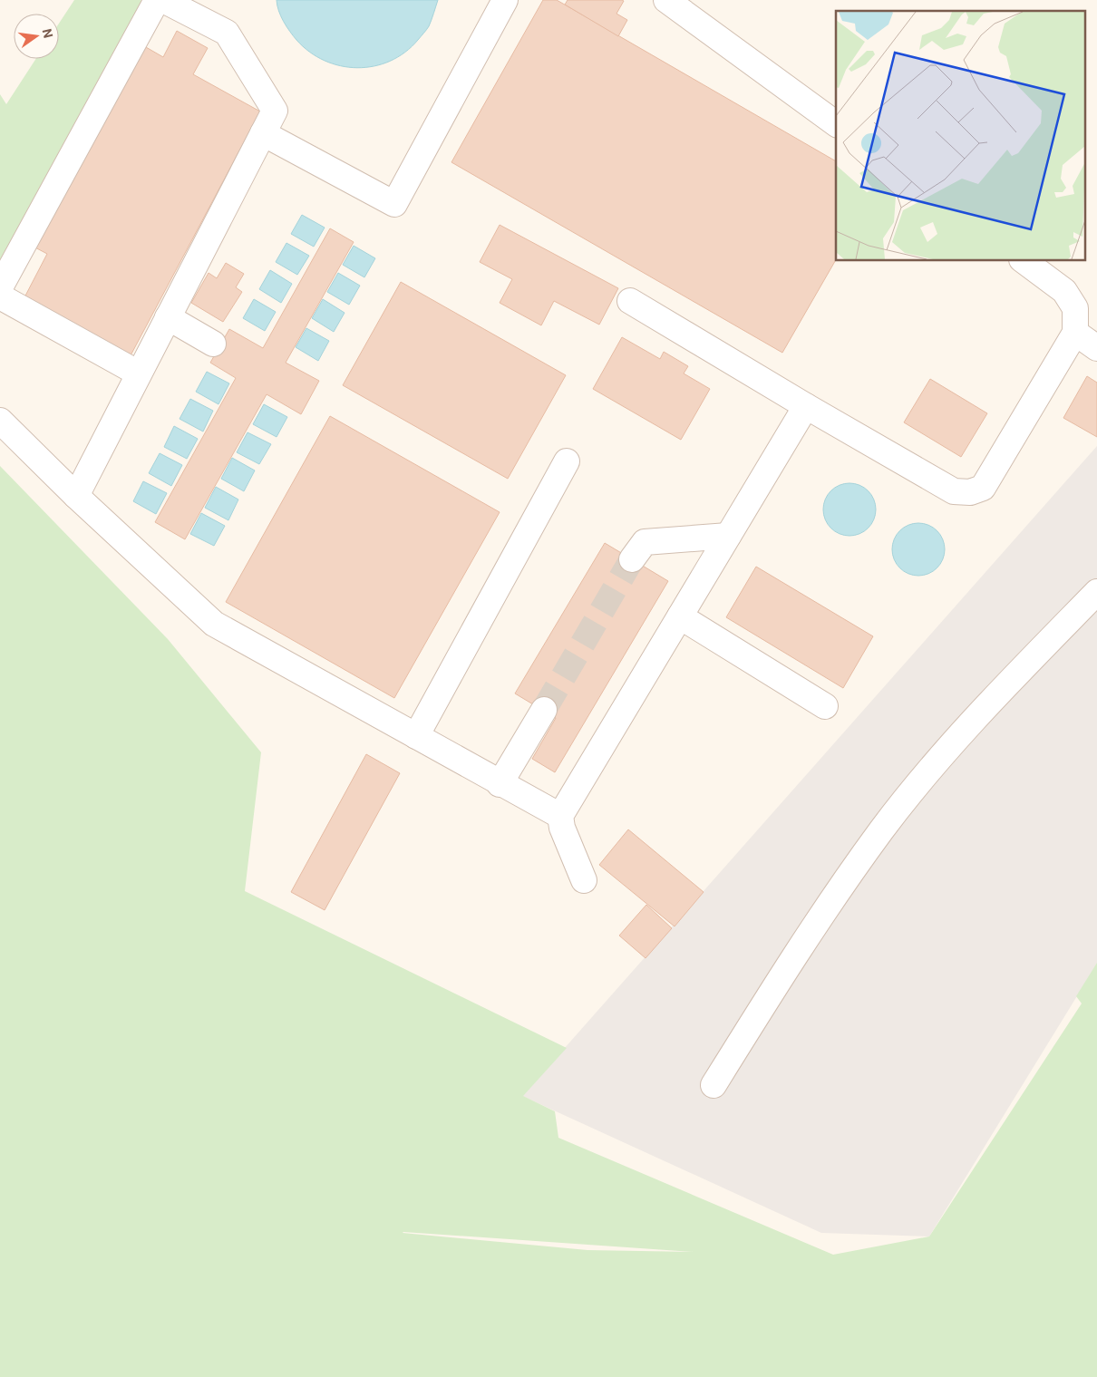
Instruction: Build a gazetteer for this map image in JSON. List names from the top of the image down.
{
  "north": "right"
}
